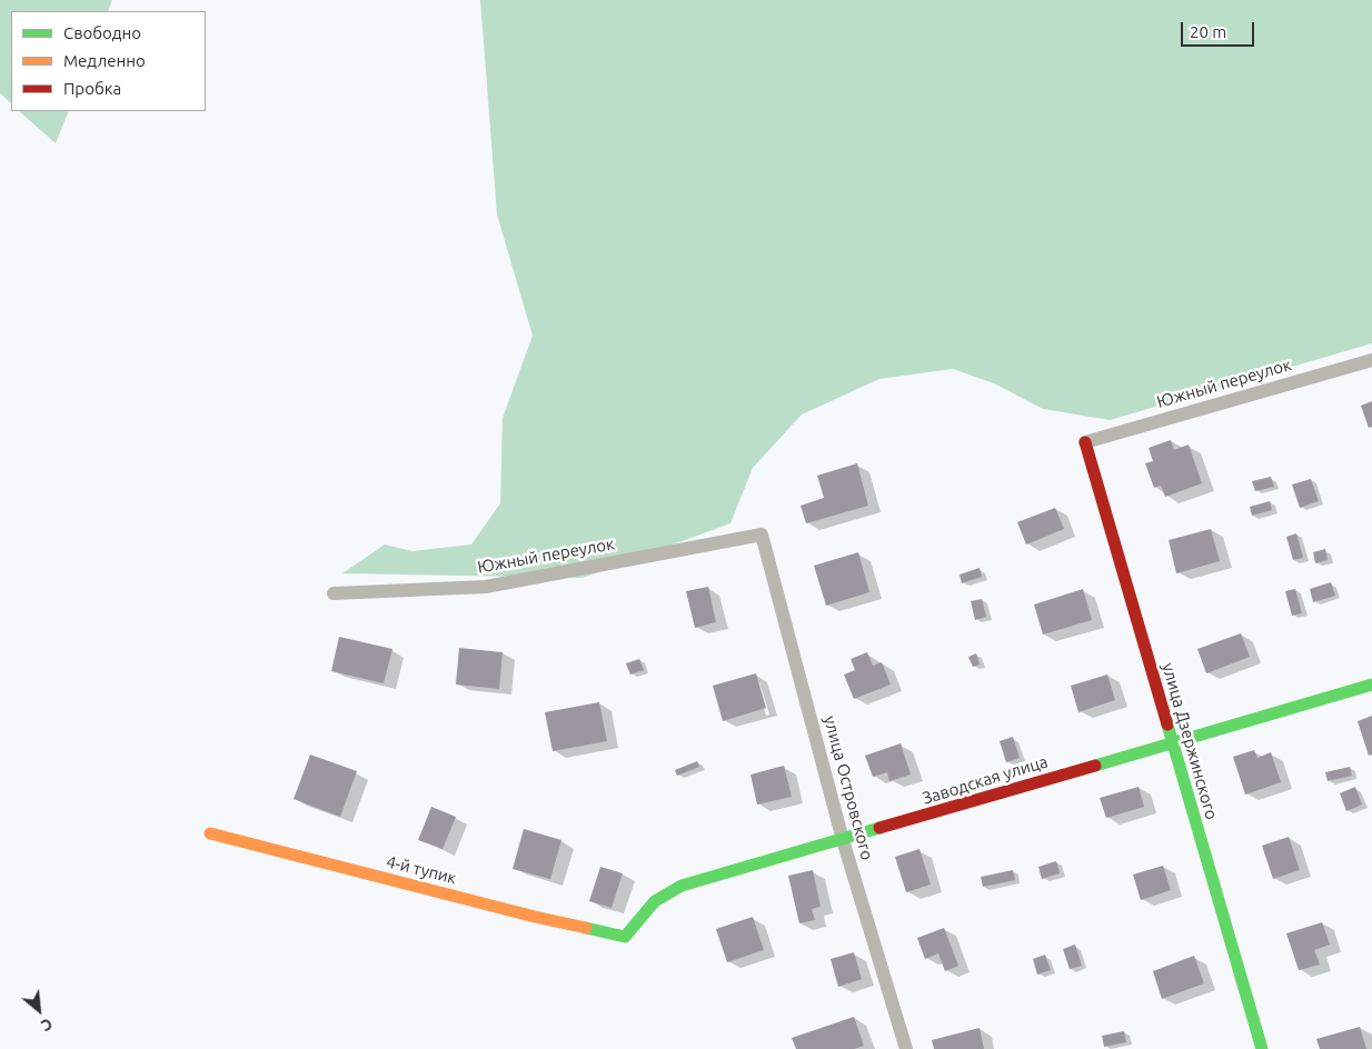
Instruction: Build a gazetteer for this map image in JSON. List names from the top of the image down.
{
  "streets": {
    "street": ["улица Дзержинского", "Заводская улица", "4-й тупик"],
    "lane": ["Южный переулок", "улица Островского"]
  },
  "crossings": [
    ["Южный переулок", "улица Дзержинского"],
    ["Южный переулок", "улица Островского"],
    ["улица Дзержинского", "Заводская улица"],
    ["Заводская улица", "улица Островского"],
    ["Заводская улица", "4-й тупик"]
  ],
  "legend": ["Свободно", "Медленно", "Пробка"],
  "scale_bar": "20 m",
  "north": "bottom right"
}
